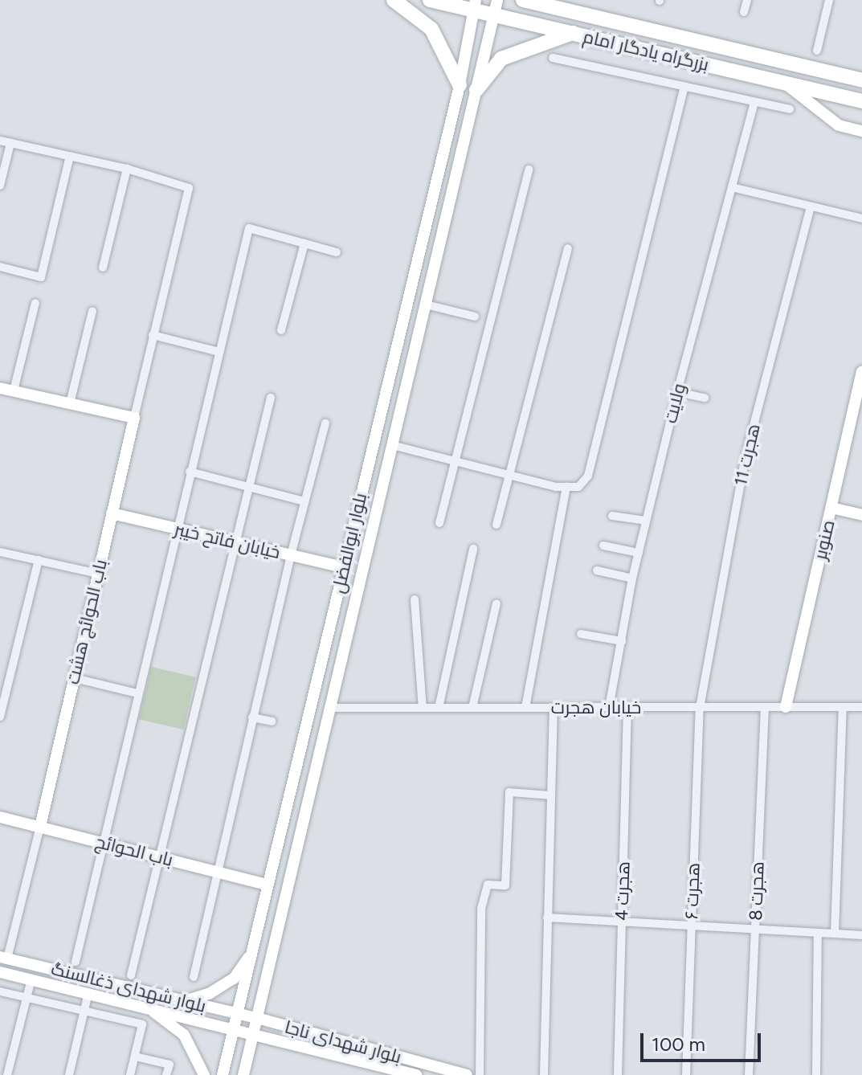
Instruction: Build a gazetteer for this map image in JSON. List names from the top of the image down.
{
  "streets": {
    "highway": ["بزرگراه یادگار امام"],
    "main road": [
      "صنوبر",
      "خیابان فاتح خیبر",
      "بلوار ابوالفضل",
      "باب الحوائج هشت",
      "باب الحوائج",
      "بلوار شهدای ذغالسنگ",
      "بلوار شهدای ناجا"
    ],
    "street": [
      "ولایت",
      "هجرت 11",
      "خیابان هجرت",
      "هجرت 4",
      "هجرت ۶",
      "هجرت 8"
    ]
  },
  "crossings": [
    ["بزرگراه یادگار امام", "بلوار ابوالفضل"],
    ["ولایت", "خیابان هجرت"],
    ["هجرت 11", "خیابان هجرت"],
    ["هجرت 11", "هجرت ۶"],
    ["صنوبر", "خیابان هجرت"],
    ["خیابان فاتح خیبر", "بلوار ابوالفضل"],
    ["خیابان فاتح خیبر", "باب الحوائج هشت"],
    ["بلوار ابوالفضل", "خیابان هجرت"],
    ["بلوار ابوالفضل", "باب الحوائج"],
    ["بلوار ابوالفضل", "بلوار شهدای ذغالسنگ"],
    ["بلوار ابوالفضل", "بلوار شهدای ناجا"],
    ["باب الحوائج هشت", "باب الحوائج"],
    ["خیابان هجرت", "هجرت 4"],
    ["خیابان هجرت", "هجرت ۶"],
    ["خیابان هجرت", "هجرت 8"],
    ["بلوار شهدای ذغالسنگ", "بلوار شهدای ناجا"]
  ],
  "scale_bar": "100 m"
}
